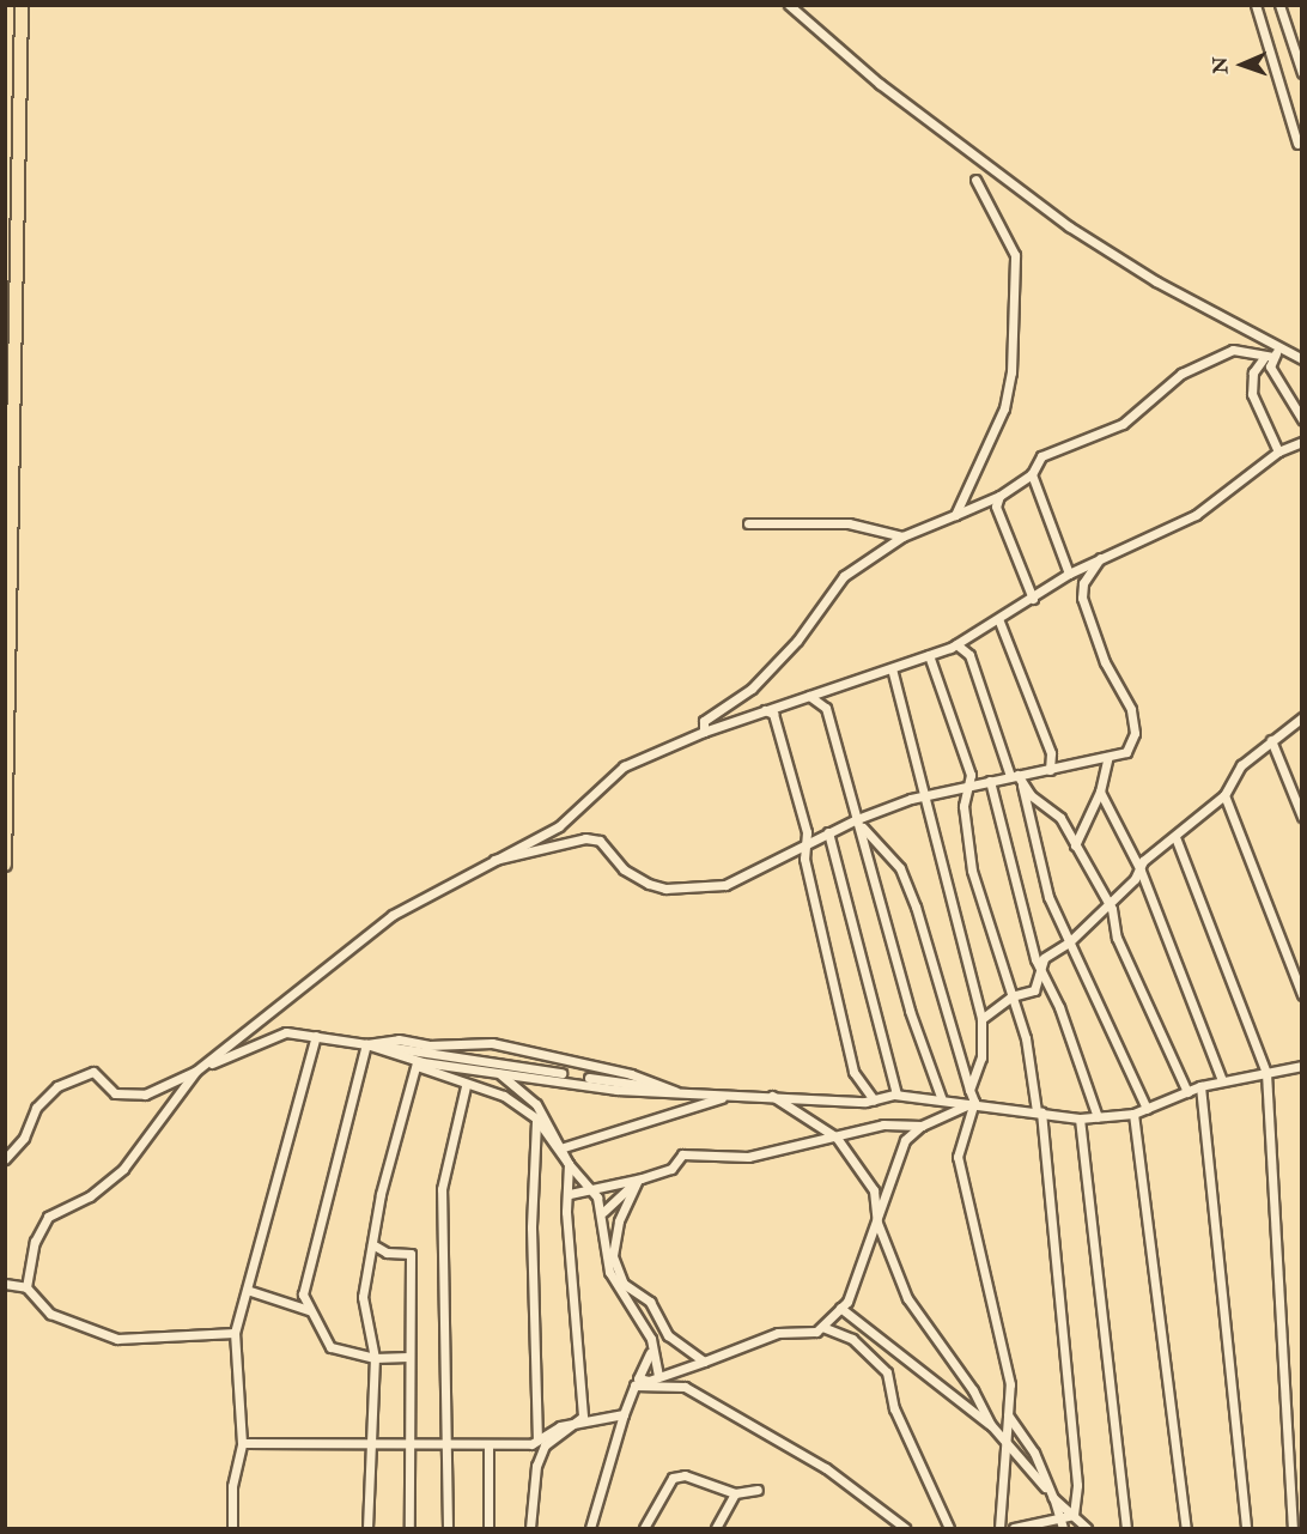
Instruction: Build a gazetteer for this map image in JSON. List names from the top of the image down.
{
  "north": "left"
}
